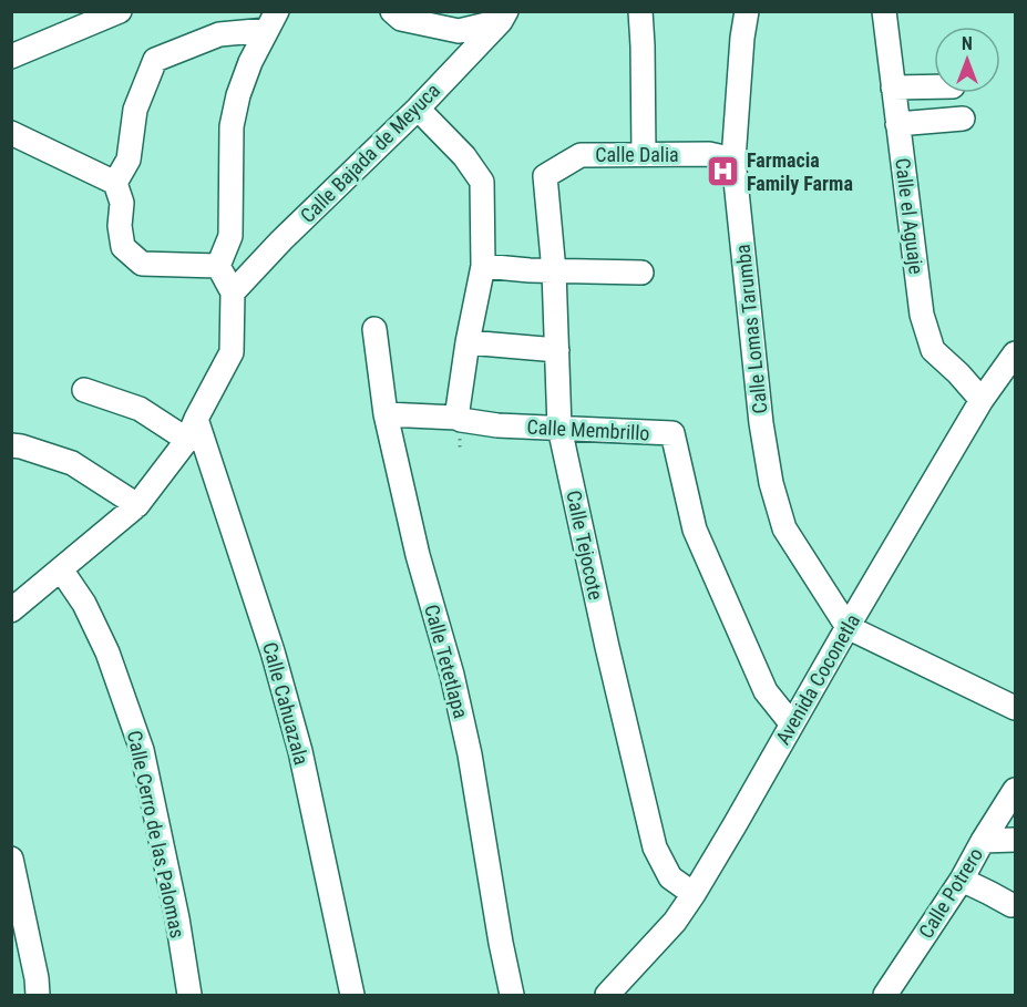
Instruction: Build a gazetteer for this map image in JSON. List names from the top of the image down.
{
  "streets": {
    "street": [
      "Calle Bajada de Meyuca",
      "Calle Dalia",
      "Calle el Aguaje",
      "Calle Lomas Tarumba",
      "Calle Membrillo",
      "Calle Tejocote",
      "Calle Tetetlapa",
      "Avenida Coconetla",
      "Calle Cahuazala",
      "Calle Cerro de las Palomas",
      "Calle Potrero"
    ]
  },
  "crossings": [
    ["Calle Dalia", "Calle Lomas Tarumba"],
    ["Calle Dalia", "Calle Tejocote"],
    ["Calle el Aguaje", "Avenida Coconetla"],
    ["Calle Lomas Tarumba", "Avenida Coconetla"],
    ["Calle Membrillo", "Calle Tejocote"],
    ["Calle Membrillo", "Calle Tetetlapa"],
    ["Calle Membrillo", "Avenida Coconetla"],
    ["Calle Tejocote", "Avenida Coconetla"]
  ],
  "places": {
    "hospital": ["Farmacia Family Farma"]
  },
  "north": "top"
}
